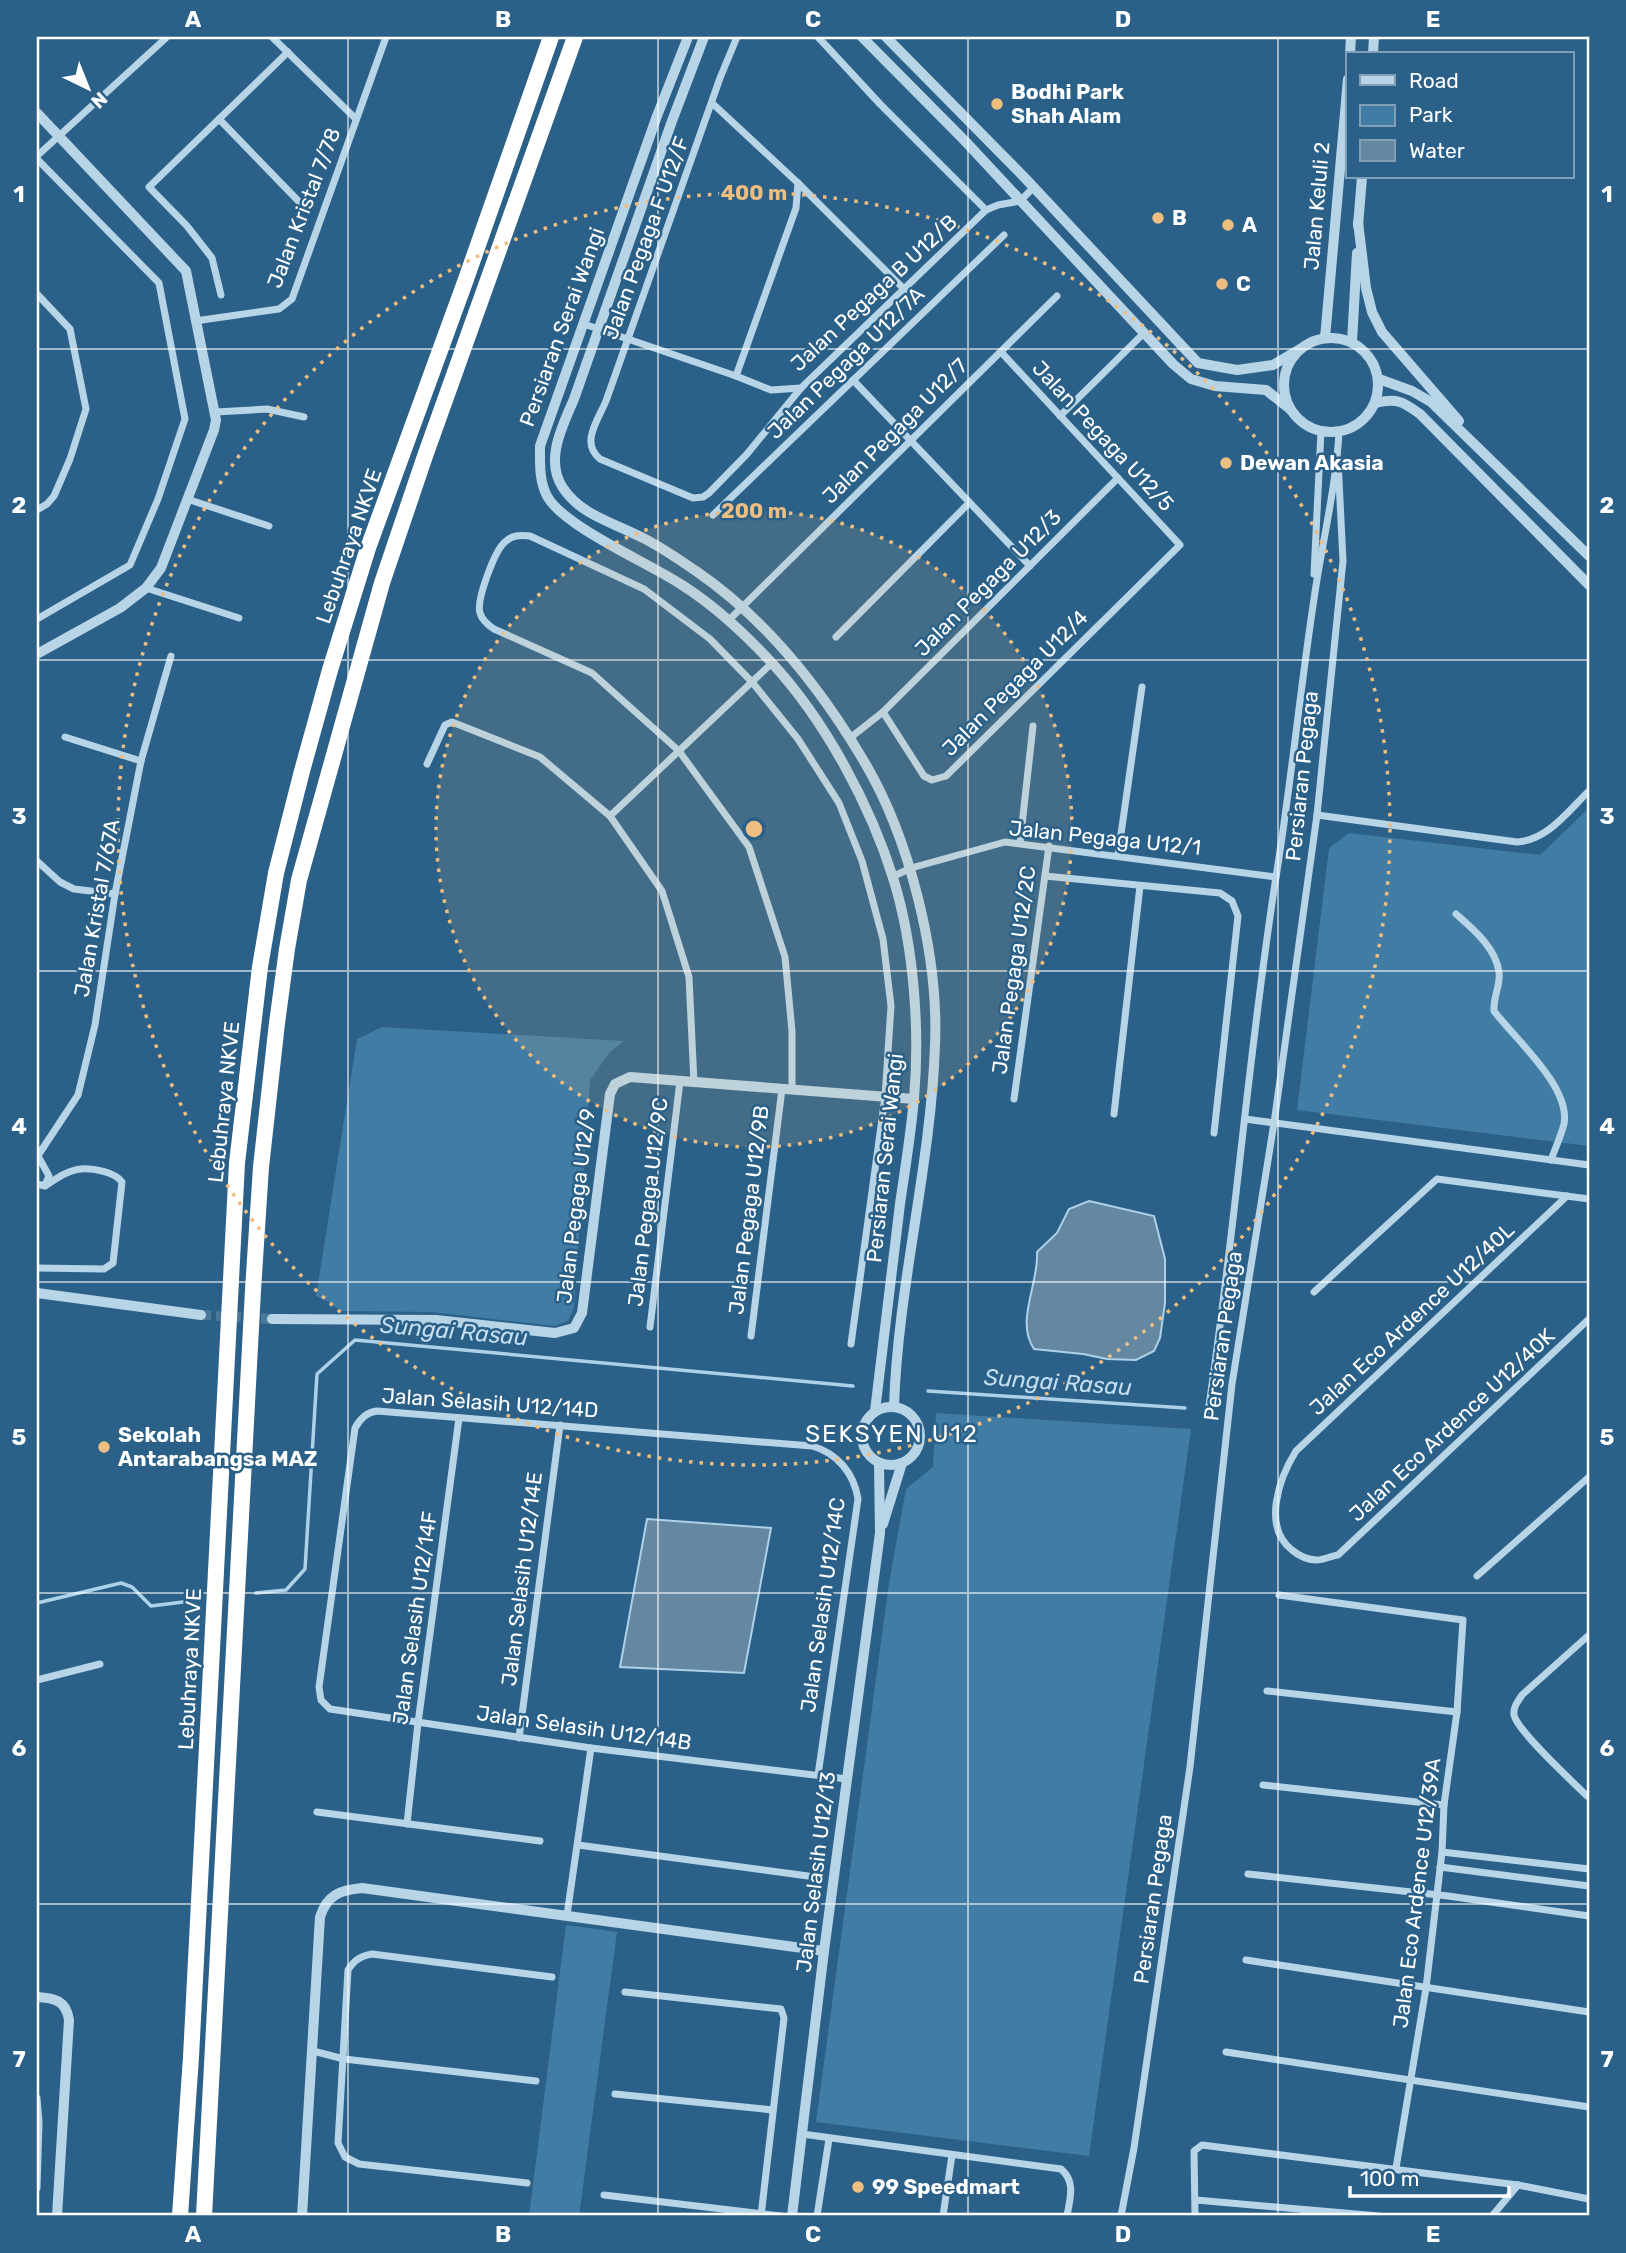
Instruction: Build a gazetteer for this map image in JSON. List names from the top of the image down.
{
  "streets": {
    "highway": ["Lebuhraya NKVE"],
    "street": [
      "Jalan Keluli 2",
      "Jalan Kristal 7/78",
      "Jalan Pegaga F U12/F",
      "Jalan Pegaga B U12/B",
      "Persiaran Serai Wangi",
      "Jalan Pegaga U12/7A",
      "Jalan Pegaga U12/7",
      "Jalan Pegaga U12/5",
      "Jalan Pegaga U12/3",
      "Jalan Pegaga U12/4",
      "Persiaran Pegaga",
      "Jalan Pegaga U12/1",
      "Jalan Kristal 7/67A",
      "Jalan Pegaga U12/2C",
      "Jalan Pegaga U12/9C",
      "Jalan Pegaga U12/9",
      "Jalan Pegaga U12/9B",
      "Jalan Eco Ardence U12/40L",
      "Jalan Selasih U12/14D",
      "Jalan Eco Ardence U12/40K",
      "Jalan Selasih U12/14E",
      "Jalan Selasih U12/14C",
      "Jalan Selasih U12/14F",
      "Jalan Selasih U12/14B",
      "Jalan Selasih U12/13",
      "Jalan Eco Ardence U12/39A"
    ]
  },
  "crossings": [
    ["Jalan Keluli 2", "Persiaran Pegaga"],
    ["Jalan Pegaga F U12/F", "Jalan Pegaga B U12/B"],
    ["Jalan Pegaga B U12/B", "Persiaran Serai Wangi"],
    ["Persiaran Serai Wangi", "Jalan Pegaga U12/7"],
    ["Persiaran Serai Wangi", "Jalan Pegaga U12/3"],
    ["Persiaran Serai Wangi", "Jalan Pegaga U12/1"],
    ["Persiaran Serai Wangi", "Jalan Pegaga U12/9"],
    ["Persiaran Serai Wangi", "Jalan Selasih U12/13"],
    ["Jalan Pegaga U12/7", "Jalan Pegaga U12/5"],
    ["Jalan Pegaga U12/5", "Jalan Pegaga U12/3"],
    ["Jalan Pegaga U12/5", "Jalan Pegaga U12/4"],
    ["Jalan Pegaga U12/3", "Jalan Pegaga U12/4"],
    ["Persiaran Pegaga", "Jalan Pegaga U12/1"],
    ["Jalan Pegaga U12/1", "Jalan Pegaga U12/2C"],
    ["Jalan Pegaga U12/9C", "Jalan Pegaga U12/9"],
    ["Jalan Pegaga U12/9", "Jalan Pegaga U12/9B"],
    ["Jalan Eco Ardence U12/40L", "Jalan Eco Ardence U12/40K"],
    ["Jalan Selasih U12/14D", "Jalan Selasih U12/14E"],
    ["Jalan Selasih U12/14D", "Jalan Selasih U12/14C"],
    ["Jalan Selasih U12/14D", "Jalan Selasih U12/14F"],
    ["Jalan Selasih U12/14D", "Jalan Selasih U12/14B"],
    ["Jalan Selasih U12/14E", "Jalan Selasih U12/14B"],
    ["Jalan Selasih U12/14C", "Jalan Selasih U12/14B"],
    ["Jalan Selasih U12/14F", "Jalan Selasih U12/14B"],
    ["Jalan Selasih U12/14B", "Jalan Selasih U12/13"]
  ],
  "districts": ["SEKSYEN U12"],
  "water": ["Sungai Rasau"],
  "places": [
    "Bodhi Park Shah Alam",
    "B",
    "A",
    "C",
    "Dewan Akasia",
    "Sekolah Antarabangsa MAZ",
    "99 Speedmart"
  ],
  "legend": ["Road", "Park", "Water"],
  "scale_bar": "100 m",
  "north": "bottom right",
  "grid": {
    "columns": [
      "A",
      "B",
      "C",
      "D",
      "E"
    ],
    "rows": [
      "1",
      "2",
      "3",
      "4",
      "5",
      "6",
      "7"
    ]
  },
  "rings": ["400 m", "200 m"]
}
